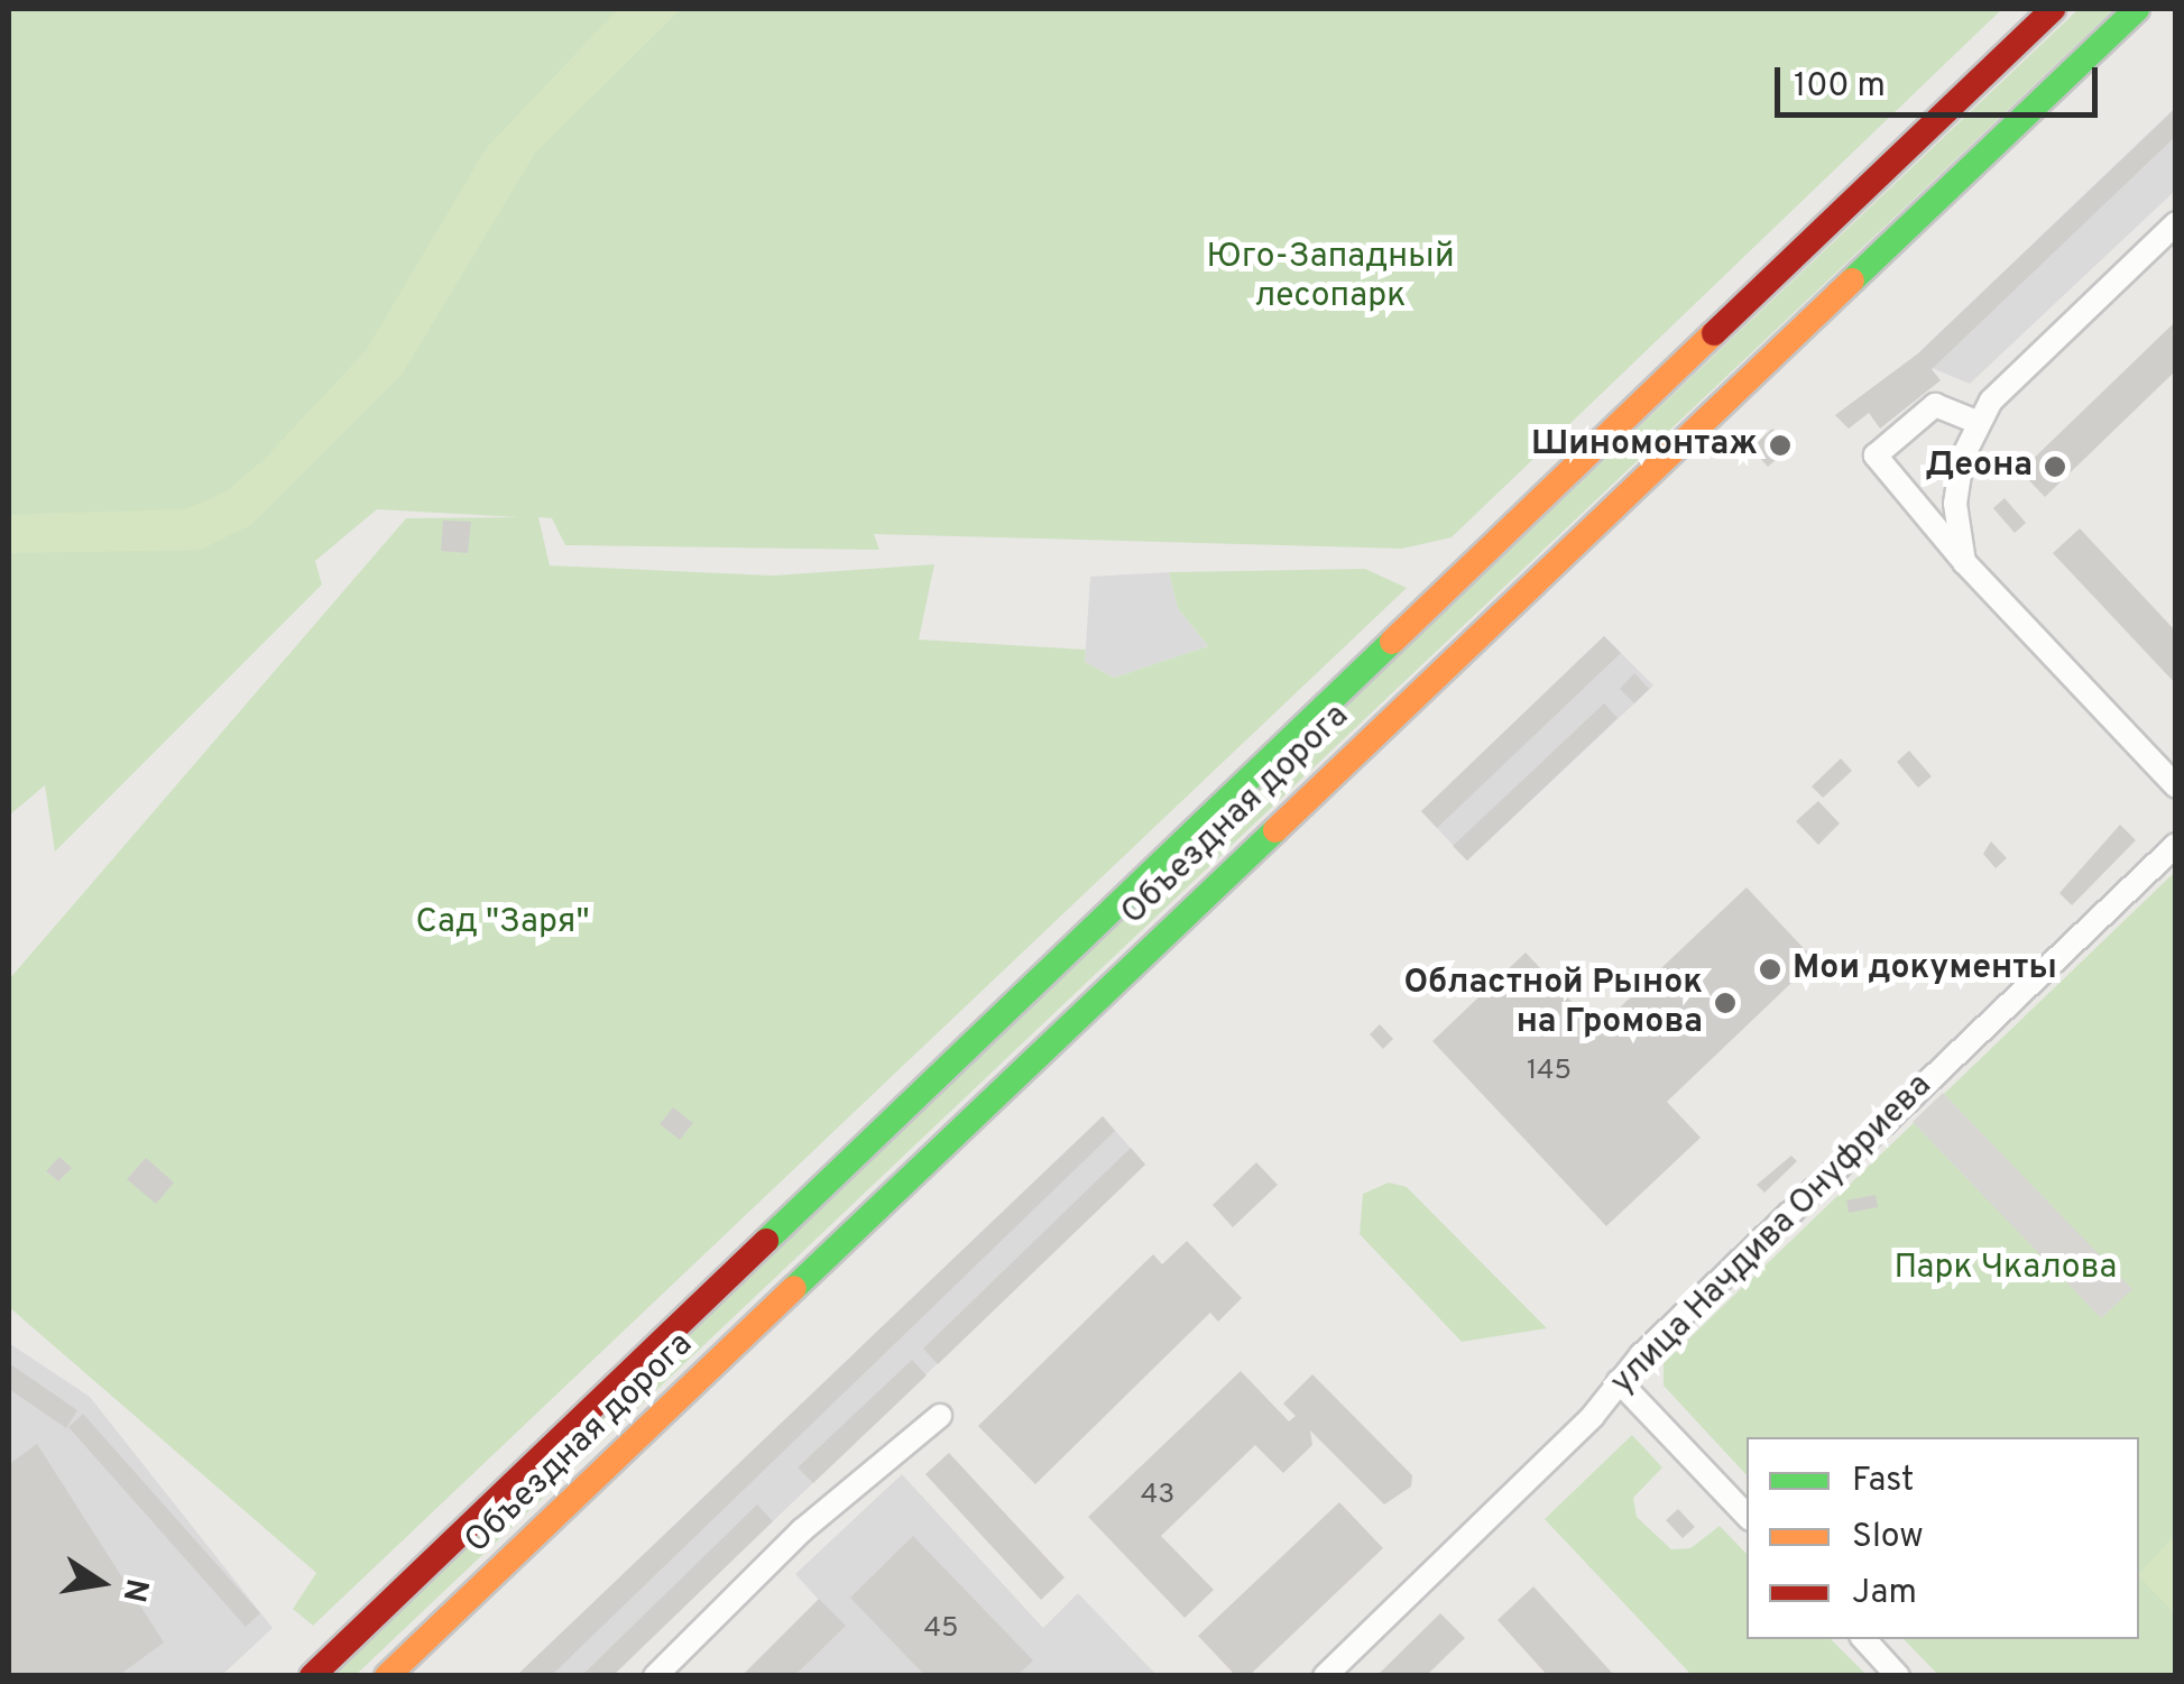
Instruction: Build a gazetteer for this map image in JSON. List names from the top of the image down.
{
  "streets": {
    "main road": ["Объездная дорога"],
    "street": ["улица Начдива Онуфриева"]
  },
  "parks": ["Юго-Западный лесопарк", "Сад \"Заря\"", "Парк Чкалова"],
  "places": [
    "Шиномонтаж",
    "Деона",
    "Мои документы",
    "Областной Рынок на Громова"
  ],
  "house_numbers": ["145", "43", "45"],
  "legend": ["Fast", "Slow", "Jam"],
  "scale_bar": "100 m",
  "north": "right"
}
